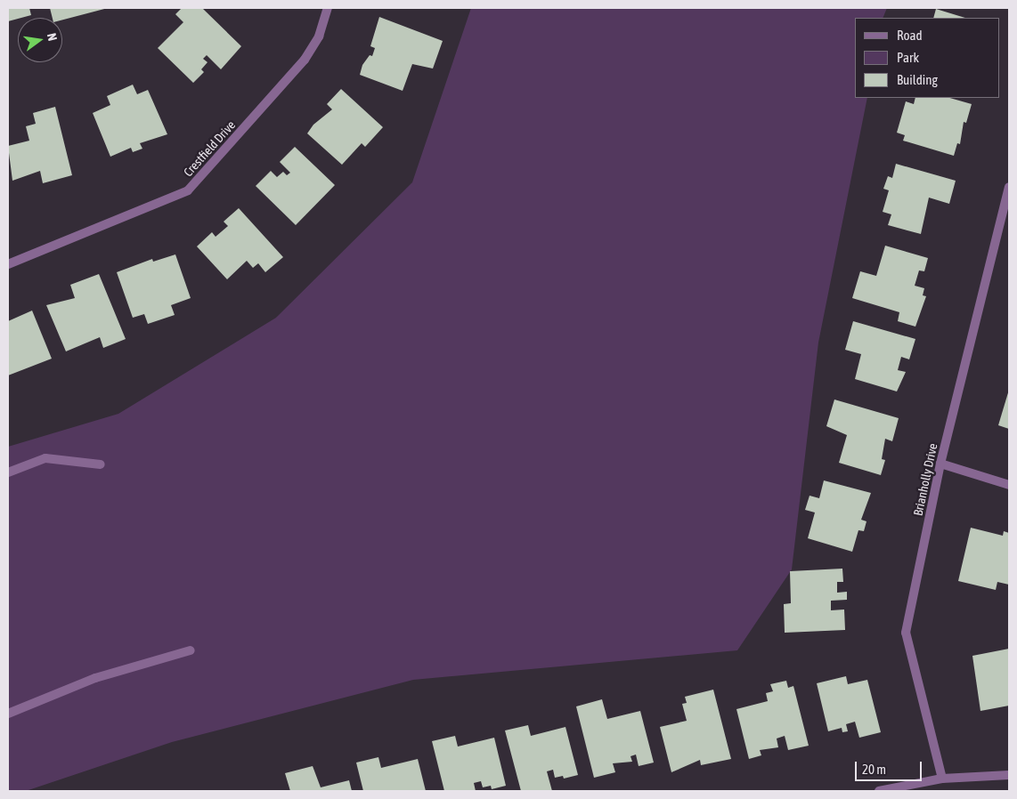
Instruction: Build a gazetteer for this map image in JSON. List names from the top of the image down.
{
  "streets": {
    "street": ["Crestfield Drive", "Brianholly Drive"]
  },
  "legend": ["Road", "Park", "Building"],
  "scale_bar": "20 m",
  "north": "right"
}
